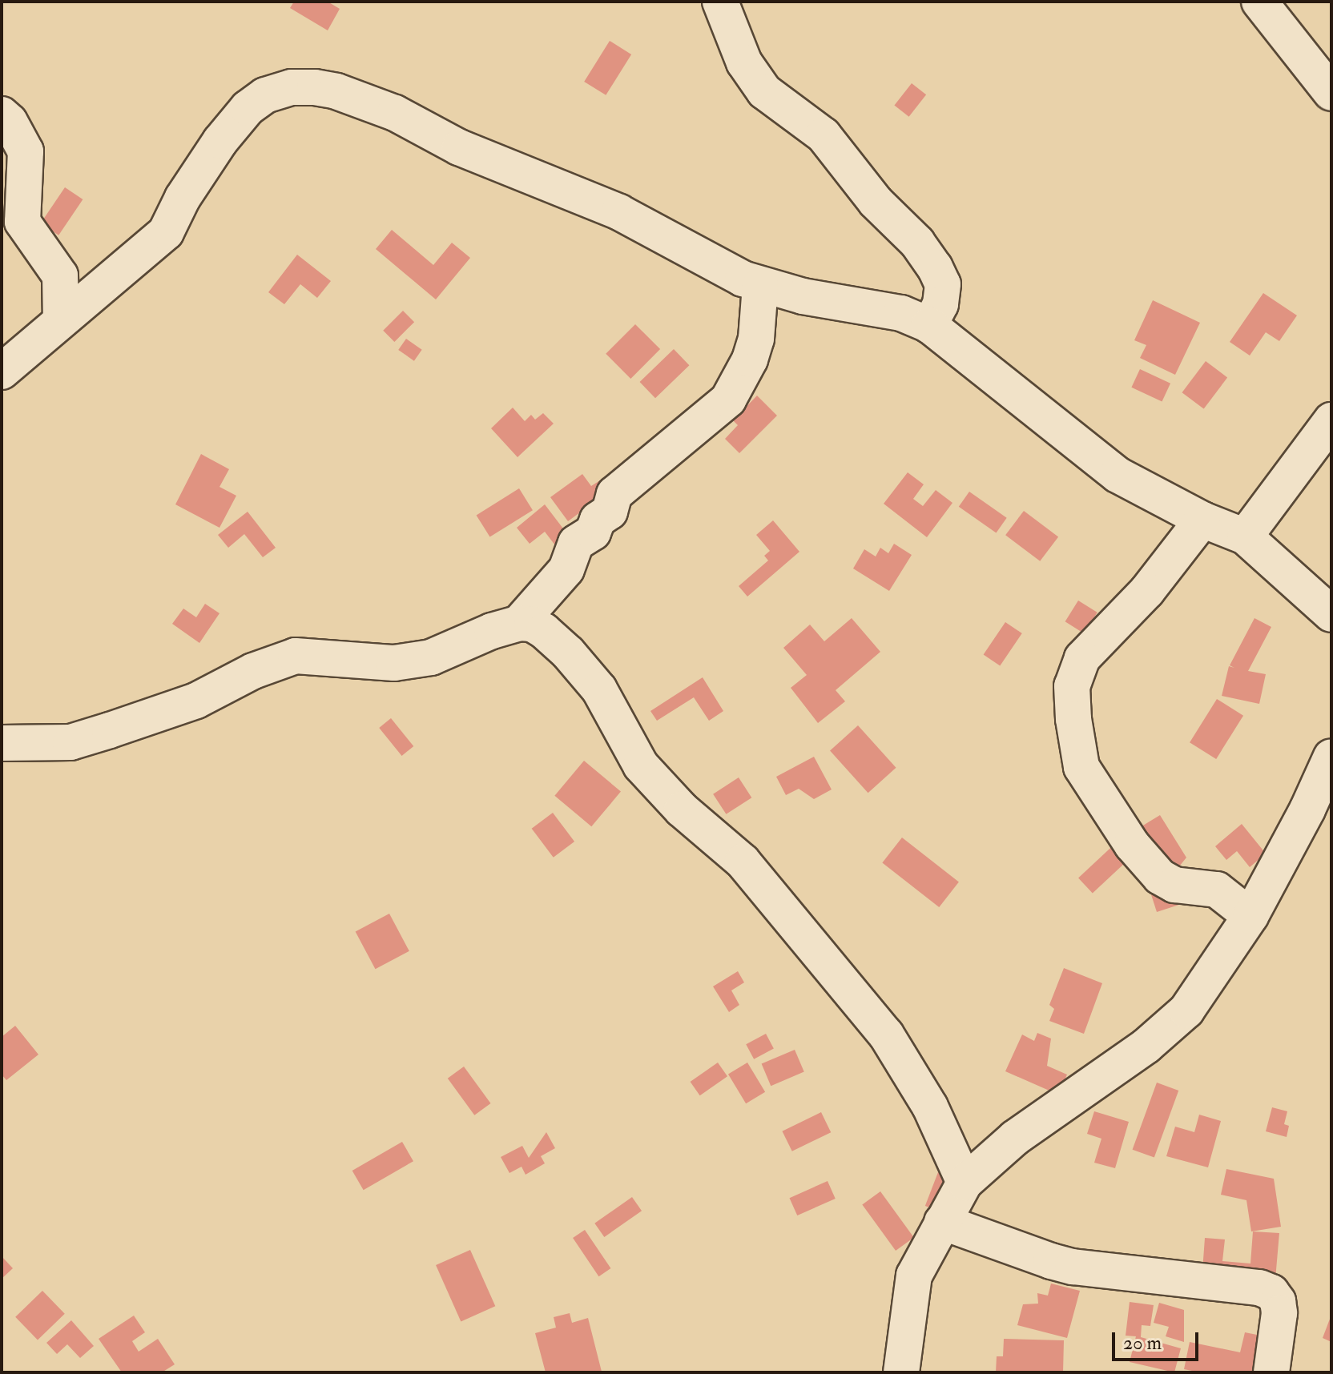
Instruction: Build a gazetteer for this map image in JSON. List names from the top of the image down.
{
  "scale_bar": "20 m"
}
